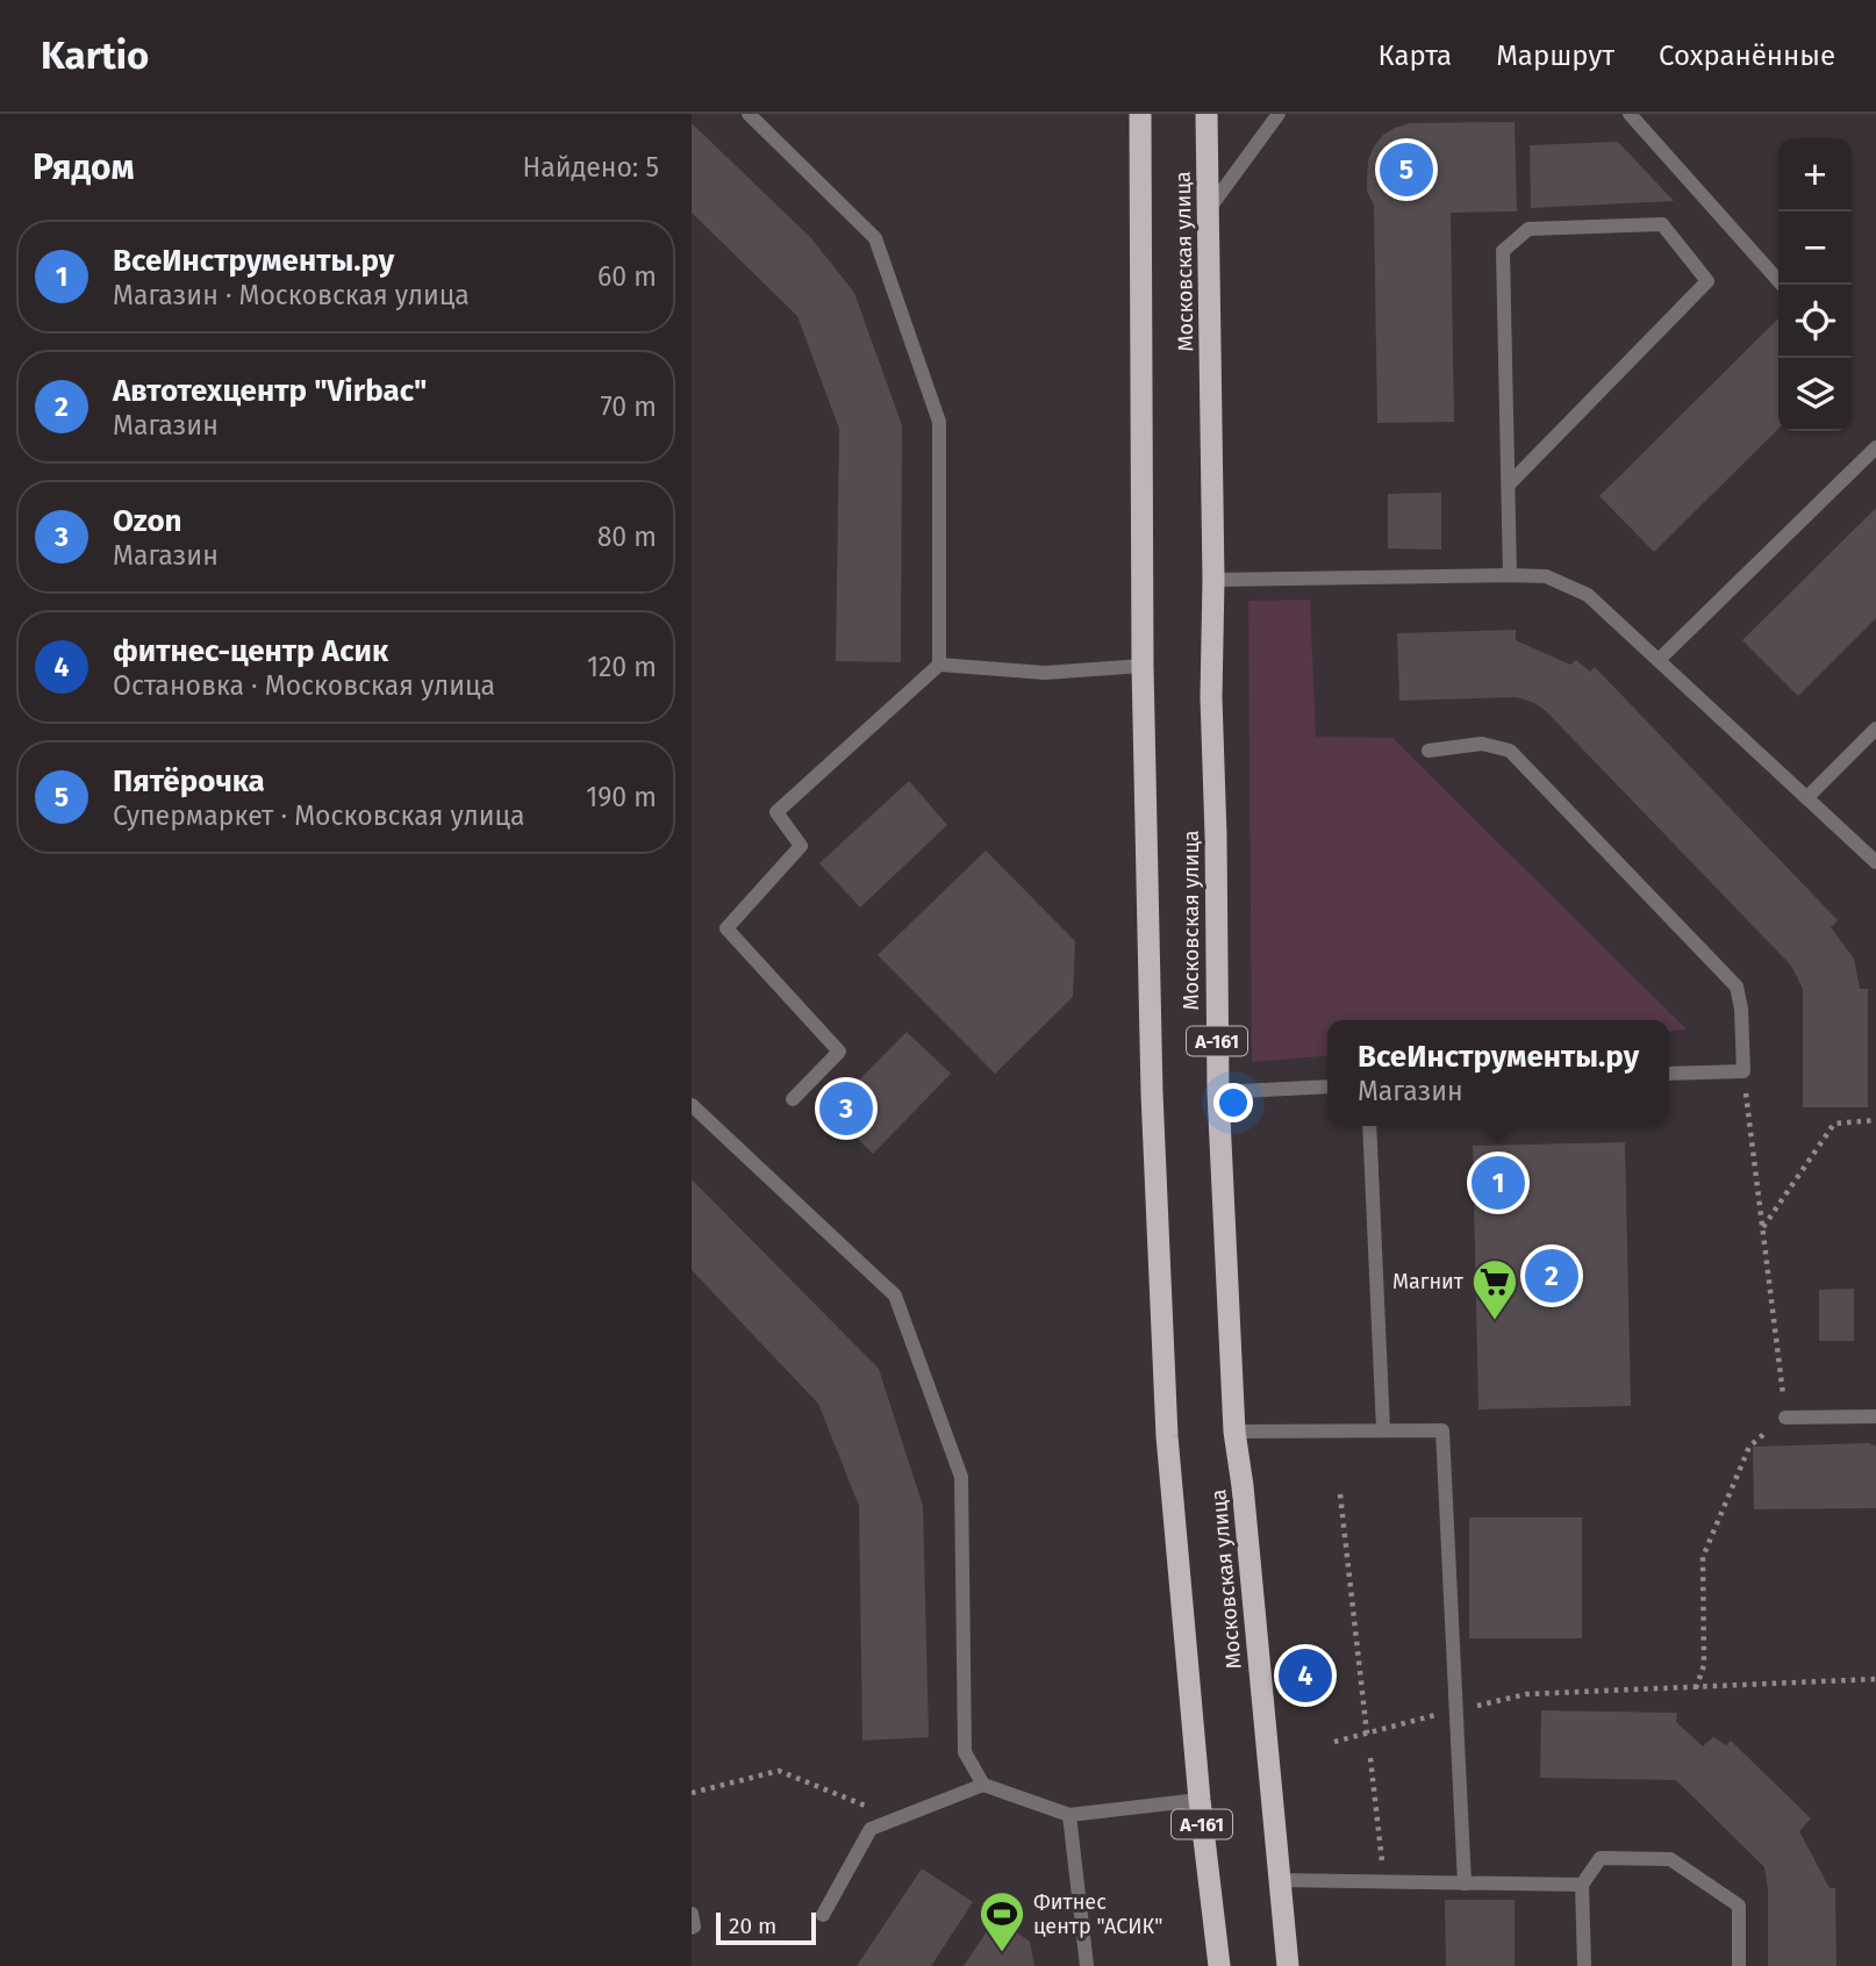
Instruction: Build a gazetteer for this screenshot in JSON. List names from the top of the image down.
{
  "streets": {
    "highway": ["Московская улица", "А-161"]
  },
  "places": {
    "supermarket": ["Магнит"],
    "sports": ["Фитнес центр \"АСИК\""]
  },
  "scale_bar": "20 m",
  "page": {
    "header": "Kartio",
    "nav": ["Карта", "Маршрут", "Сохранённые"],
    "heading": ["Рядом", "Найдено: 5"],
    "map_buttons": ["+", "−"],
    "pins": [
      "5",
      "3",
      "1",
      "2",
      "4"
    ],
    "list": [
      {
        "mark": "1",
        "name": "ВсеИнструменты.ру",
        "note": "Магазин · Московская улица",
        "value": "60 m"
      },
      {
        "mark": "2",
        "name": "Автотехцентр \"Virbac\"",
        "note": "Магазин",
        "value": "70 m"
      },
      {
        "mark": "3",
        "name": "Ozon",
        "note": "Магазин",
        "value": "80 m"
      },
      {
        "mark": "4",
        "name": "фитнес-центр Асик",
        "note": "Остановка · Московская улица",
        "value": "120 m"
      },
      {
        "mark": "5",
        "name": "Пятёрочка",
        "note": "Супермаркет · Московская улица",
        "value": "190 m"
      }
    ],
    "popup": ["ВсеИнструменты.ру", "Магазин"],
    "scale": "20 m"
  }
}
